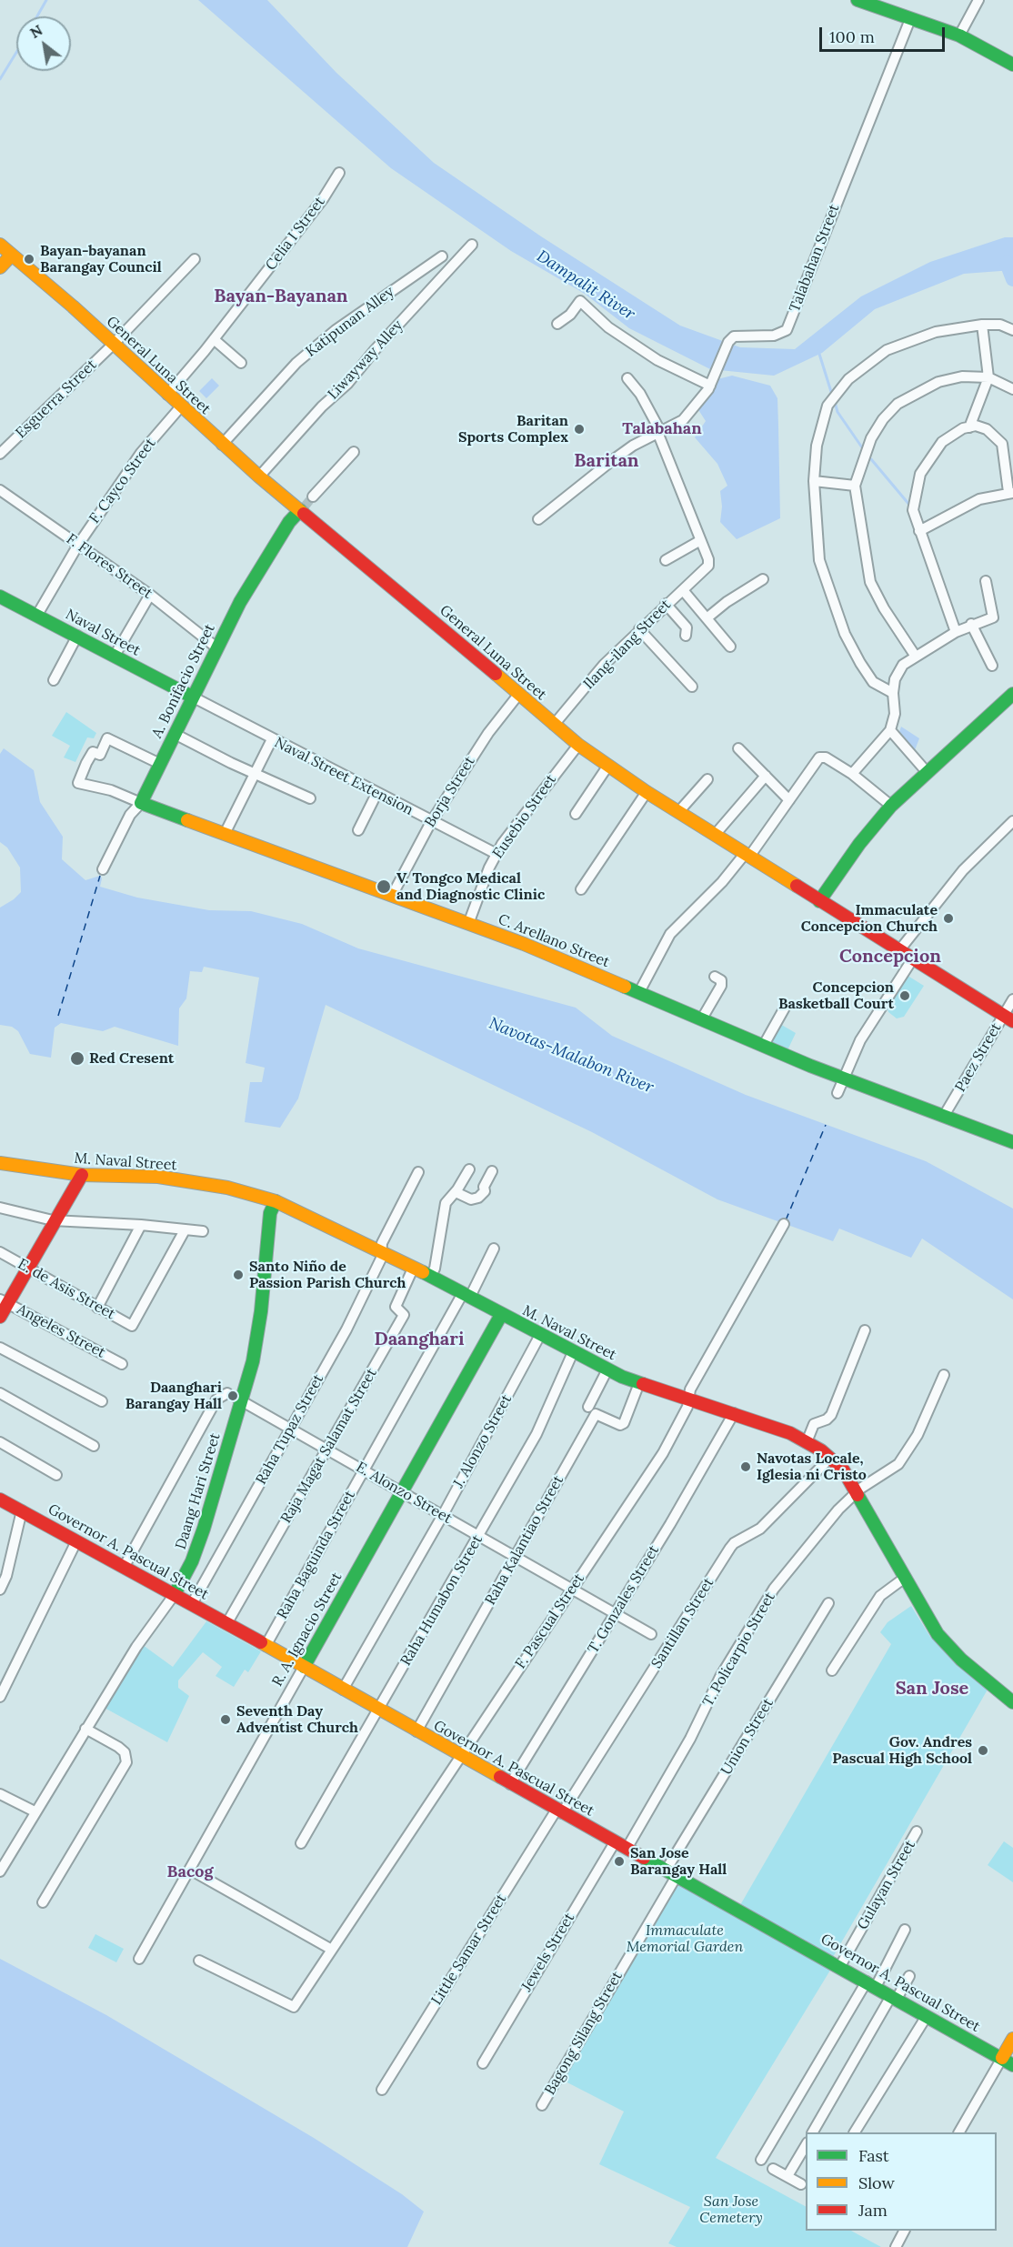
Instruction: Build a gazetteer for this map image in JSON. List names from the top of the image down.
{
  "streets": {
    "main road": [
      "General Luna Street",
      "Naval Street",
      "A. Bonifacio Street",
      "C. Arellano Street",
      "M. Naval Street",
      "Daang Hari Street",
      "Governor A. Pascual Street",
      "R. A. Ignacio Street"
    ],
    "street": [
      "Celia I Street",
      "Talabahan Street",
      "Katipunan Alley",
      "Liwayway Alley",
      "Esguerra Street",
      "F. Cayco Street",
      "F. Flores Street",
      "Ilang-ilang Street",
      "Naval Street Extension",
      "Borja Street",
      "Eusebio Street",
      "Paez Street",
      "E. de Asis Street",
      "Angeles Street",
      "Raha Tupaz Street",
      "J. Alonzo Street",
      "Raja Magat Salamat Street",
      "E. Alonzo Street",
      "Raha Kalantiao Street",
      "Raha Baguinda Street",
      "T. Gonzales Street",
      "Raha Humabon Street",
      "F. Pascual Street",
      "Santillan Street",
      "T. Policarpio Street",
      "Union Street",
      "Gulayan Street",
      "Little Samar Street",
      "Jewels Street",
      "Bagong Silang Street"
    ]
  },
  "crossings": [
    ["Celia I Street", "General Luna Street"],
    ["Katipunan Alley", "General Luna Street"],
    ["Liwayway Alley", "General Luna Street"],
    ["General Luna Street", "Esguerra Street"],
    ["General Luna Street", "F. Cayco Street"],
    ["General Luna Street", "Ilang-ilang Street"],
    ["General Luna Street", "A. Bonifacio Street"],
    ["General Luna Street", "Borja Street"],
    ["General Luna Street", "Eusebio Street"],
    ["General Luna Street", "Paez Street"],
    ["F. Cayco Street", "F. Flores Street"],
    ["F. Cayco Street", "Naval Street"],
    ["F. Flores Street", "A. Bonifacio Street"],
    ["Naval Street", "A. Bonifacio Street"],
    ["Naval Street", "Naval Street Extension"],
    ["A. Bonifacio Street", "Naval Street Extension"],
    ["A. Bonifacio Street", "C. Arellano Street"],
    ["Naval Street Extension", "Borja Street"],
    ["Naval Street Extension", "Eusebio Street"],
    ["Borja Street", "C. Arellano Street"],
    ["Eusebio Street", "C. Arellano Street"],
    ["C. Arellano Street", "Paez Street"],
    ["M. Naval Street", "Raha Tupaz Street"],
    ["M. Naval Street", "J. Alonzo Street"],
    ["M. Naval Street", "Raja Magat Salamat Street"],
    ["M. Naval Street", "Daang Hari Street"],
    ["M. Naval Street", "Raha Kalantiao Street"],
    ["M. Naval Street", "Raha Baguinda Street"],
    ["M. Naval Street", "T. Gonzales Street"],
    ["M. Naval Street", "Raha Humabon Street"],
    ["M. Naval Street", "F. Pascual Street"],
    ["M. Naval Street", "Santillan Street"],
    ["M. Naval Street", "R. A. Ignacio Street"],
    ["M. Naval Street", "T. Policarpio Street"],
    ["Raha Tupaz Street", "E. Alonzo Street"],
    ["Raha Tupaz Street", "Governor A. Pascual Street"],
    ["J. Alonzo Street", "E. Alonzo Street"],
    ["J. Alonzo Street", "Governor A. Pascual Street"],
    ["Raja Magat Salamat Street", "E. Alonzo Street"],
    ["Raja Magat Salamat Street", "Governor A. Pascual Street"],
    ["Daang Hari Street", "E. Alonzo Street"],
    ["Daang Hari Street", "Governor A. Pascual Street"],
    ["E. Alonzo Street", "Raha Kalantiao Street"],
    ["E. Alonzo Street", "Raha Baguinda Street"],
    ["E. Alonzo Street", "T. Gonzales Street"],
    ["E. Alonzo Street", "Raha Humabon Street"],
    ["E. Alonzo Street", "F. Pascual Street"],
    ["E. Alonzo Street", "R. A. Ignacio Street"],
    ["Raha Kalantiao Street", "Governor A. Pascual Street"],
    ["Governor A. Pascual Street", "Raha Baguinda Street"],
    ["Governor A. Pascual Street", "T. Gonzales Street"],
    ["Governor A. Pascual Street", "Raha Humabon Street"],
    ["Governor A. Pascual Street", "F. Pascual Street"],
    ["Governor A. Pascual Street", "Santillan Street"],
    ["Governor A. Pascual Street", "R. A. Ignacio Street"],
    ["Governor A. Pascual Street", "T. Policarpio Street"],
    ["Governor A. Pascual Street", "Union Street"],
    ["Governor A. Pascual Street", "Gulayan Street"],
    ["Governor A. Pascual Street", "Little Samar Street"],
    ["Governor A. Pascual Street", "Jewels Street"],
    ["Governor A. Pascual Street", "Bagong Silang Street"],
    ["Santillan Street", "Little Samar Street"],
    ["Union Street", "Bagong Silang Street"]
  ],
  "districts": [
    "Bayan-Bayanan",
    "Talabahan",
    "Baritan",
    "Concepcion",
    "Daanghari",
    "San Jose",
    "Bacog"
  ],
  "water": ["Dampalit River", "Navotas-Malabon River"],
  "parks": ["Immaculate Memorial Garden", "San Jose Cemetery"],
  "places": [
    "Bayan-bayanan Barangay Council",
    "Baritan Sports Complex",
    "V. Tongco Medical and Diagnostic Clinic",
    "Immaculate Concepcion Church",
    "Concepcion Basketball Court",
    "Red Cresent",
    "Santo Niño de Passion Parish Church",
    "Daanghari Barangay Hall",
    "Navotas Locale, Iglesia ni Cristo",
    "Seventh Day Adventist Church",
    "Gov. Andres Pascual High School",
    "San Jose Barangay Hall"
  ],
  "legend": ["Fast", "Slow", "Jam"],
  "scale_bar": "100 m",
  "north": "top left"
}
